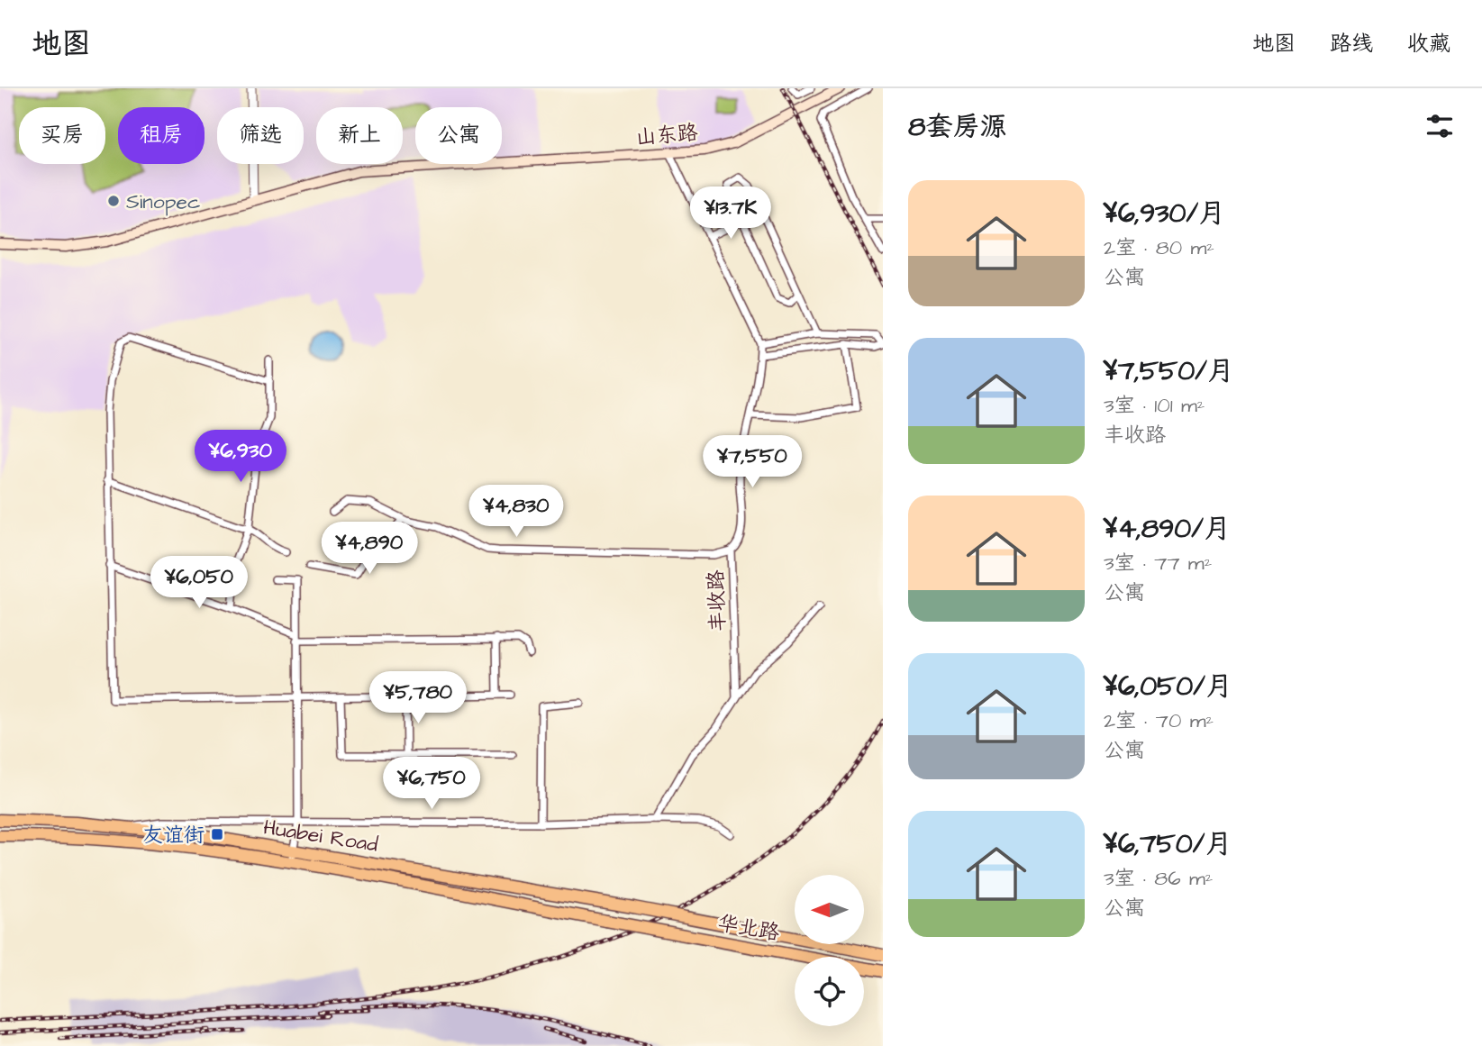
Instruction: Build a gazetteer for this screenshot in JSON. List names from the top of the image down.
{
  "streets": {
    "highway": ["Huabei Road", "华北路"],
    "main road": ["山东路"],
    "street": ["丰收路"]
  },
  "crossings": [
    ["山东路", "丰收路"],
    ["Huabei Road", "华北路"]
  ],
  "places": {
    "other": ["Sinopec"],
    "transit": ["友谊街"]
  },
  "north": "left",
  "page": {
    "header": "地图",
    "nav": ["地图", "路线", "收藏"],
    "heading": "8套房源",
    "chip": [
      "买房",
      "租房",
      "筛选",
      "新上",
      "公寓"
    ],
    "list": [
      {
        "name": "¥6,930/月",
        "note": "2室 · 80 m² · 公寓"
      },
      {
        "name": "¥7,550/月",
        "note": "3室 · 101 m² · 丰收路"
      },
      {
        "name": "¥4,890/月",
        "note": "3室 · 77 m² · 公寓"
      },
      {
        "name": "¥6,050/月",
        "note": "2室 · 70 m² · 公寓"
      },
      {
        "name": "¥6,750/月",
        "note": "3室 · 86 m² · 公寓"
      }
    ],
    "price": [
      "¥13.7K",
      "¥6,930",
      "¥7,550",
      "¥4,830",
      "¥4,890",
      "¥6,050",
      "¥5,780",
      "¥6,750"
    ]
  }
}
